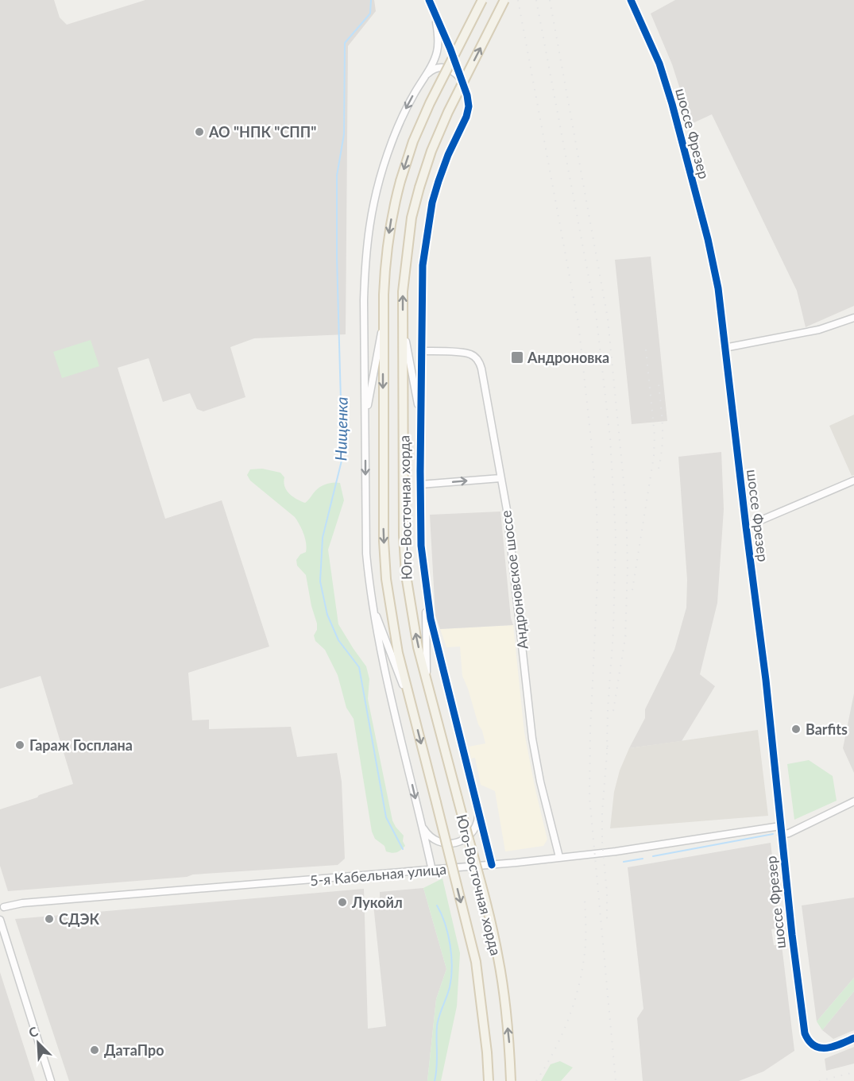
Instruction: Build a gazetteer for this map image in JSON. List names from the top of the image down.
{
  "streets": {
    "main road": ["Юго-Восточная хорда"],
    "street": ["шоссе Фрезер", "Андроновское шоссе", "5-я Кабельная улица"]
  },
  "crossings": [
    ["шоссе Фрезер", "5-я Кабельная улица"],
    ["Андроновское шоссе", "5-я Кабельная улица"]
  ],
  "water": ["Нищенка"],
  "places": {
    "other": [
      "АО \"НПК \"СПП\"",
      "Barfits",
      "Гараж Госплана",
      "Лукойл",
      "СДЭК",
      "ДатаПро"
    ],
    "transit": ["Андроновка"]
  },
  "north": "top left"
}
